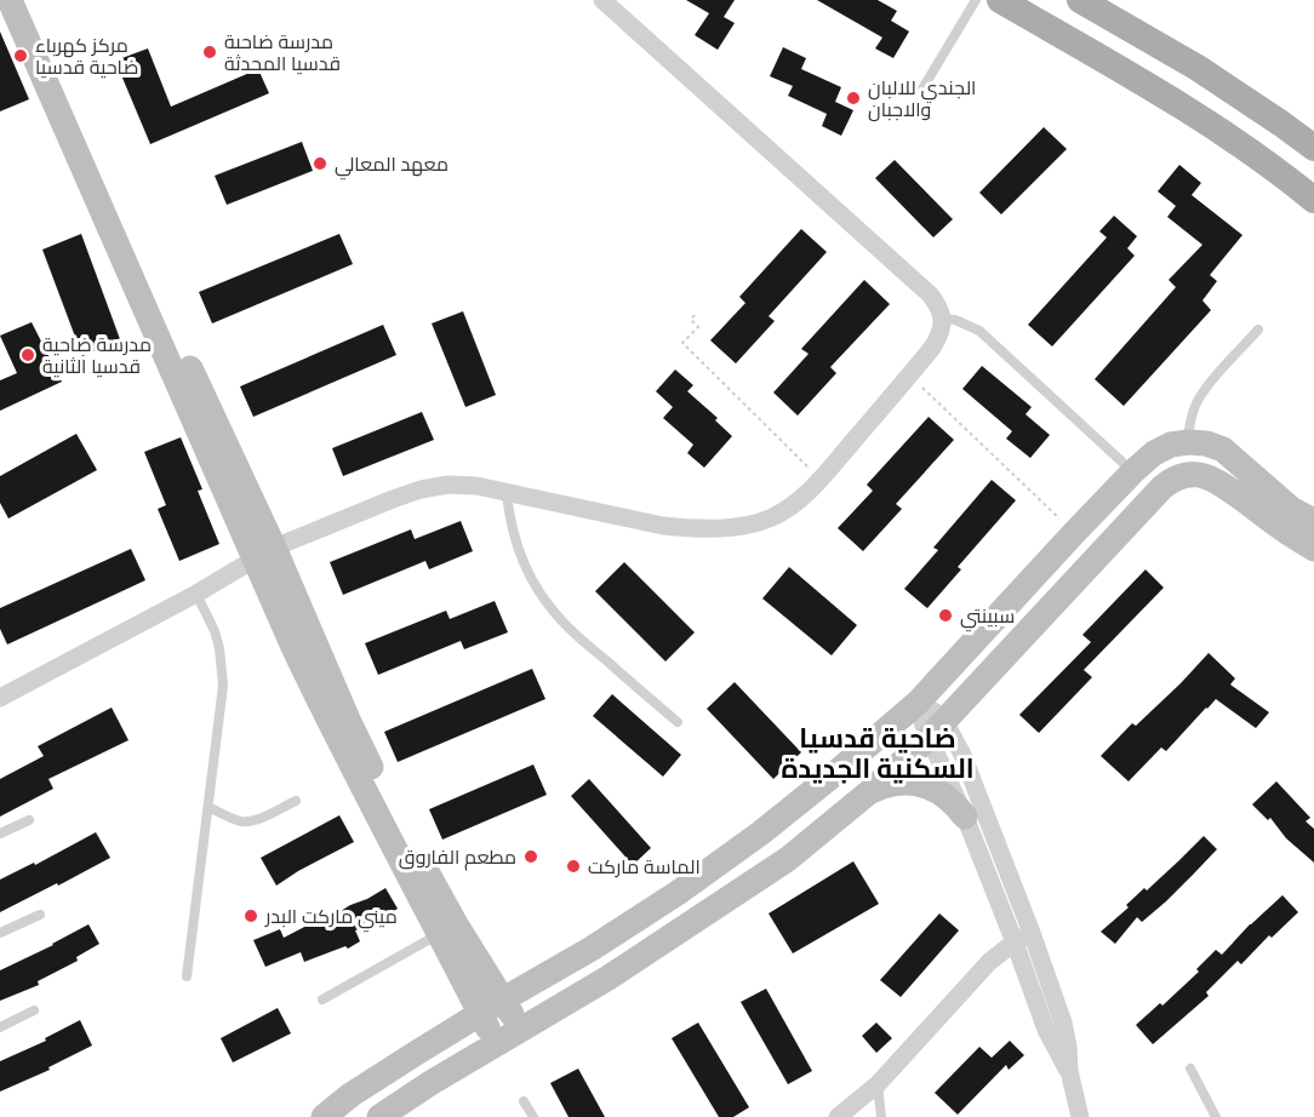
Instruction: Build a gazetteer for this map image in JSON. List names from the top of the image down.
{
  "districts": ["ضاحية قدسيا السكنية الجديدة"],
  "places": [
    "مدرسة ضاحية قدسيا المحدثة",
    "مركز كهرباء ضاحية قدسيا",
    "الجندي للالبان والاجبان",
    "معهد المعالي",
    "مدرسة ضاحية قدسيا الثانية",
    "سبينتي",
    "مطعم الفاروق",
    "الماسة ماركت",
    "ميني ماركت البدر"
  ]
}
